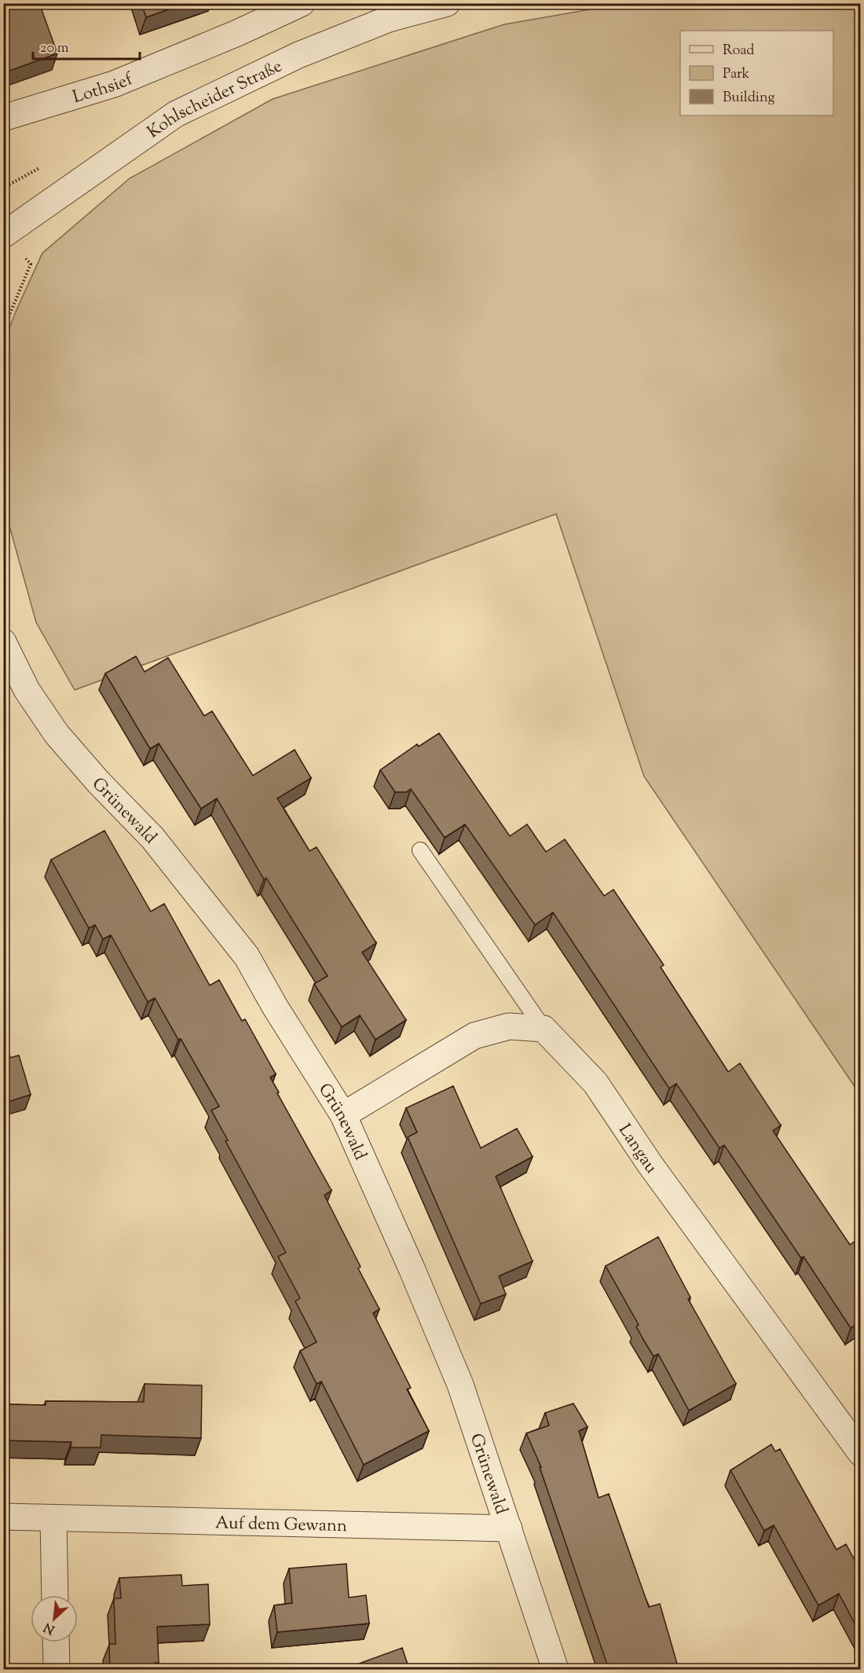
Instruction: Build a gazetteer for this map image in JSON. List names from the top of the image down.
{
  "streets": {
    "street": [
      "Lothsief",
      "Kohlscheider Straße",
      "Grünewald",
      "Langau",
      "Auf dem Gewann"
    ]
  },
  "crossings": [
    ["Grünewald", "Auf dem Gewann"]
  ],
  "legend": ["Road", "Park", "Building"],
  "scale_bar": "20 m",
  "north": "bottom left"
}
